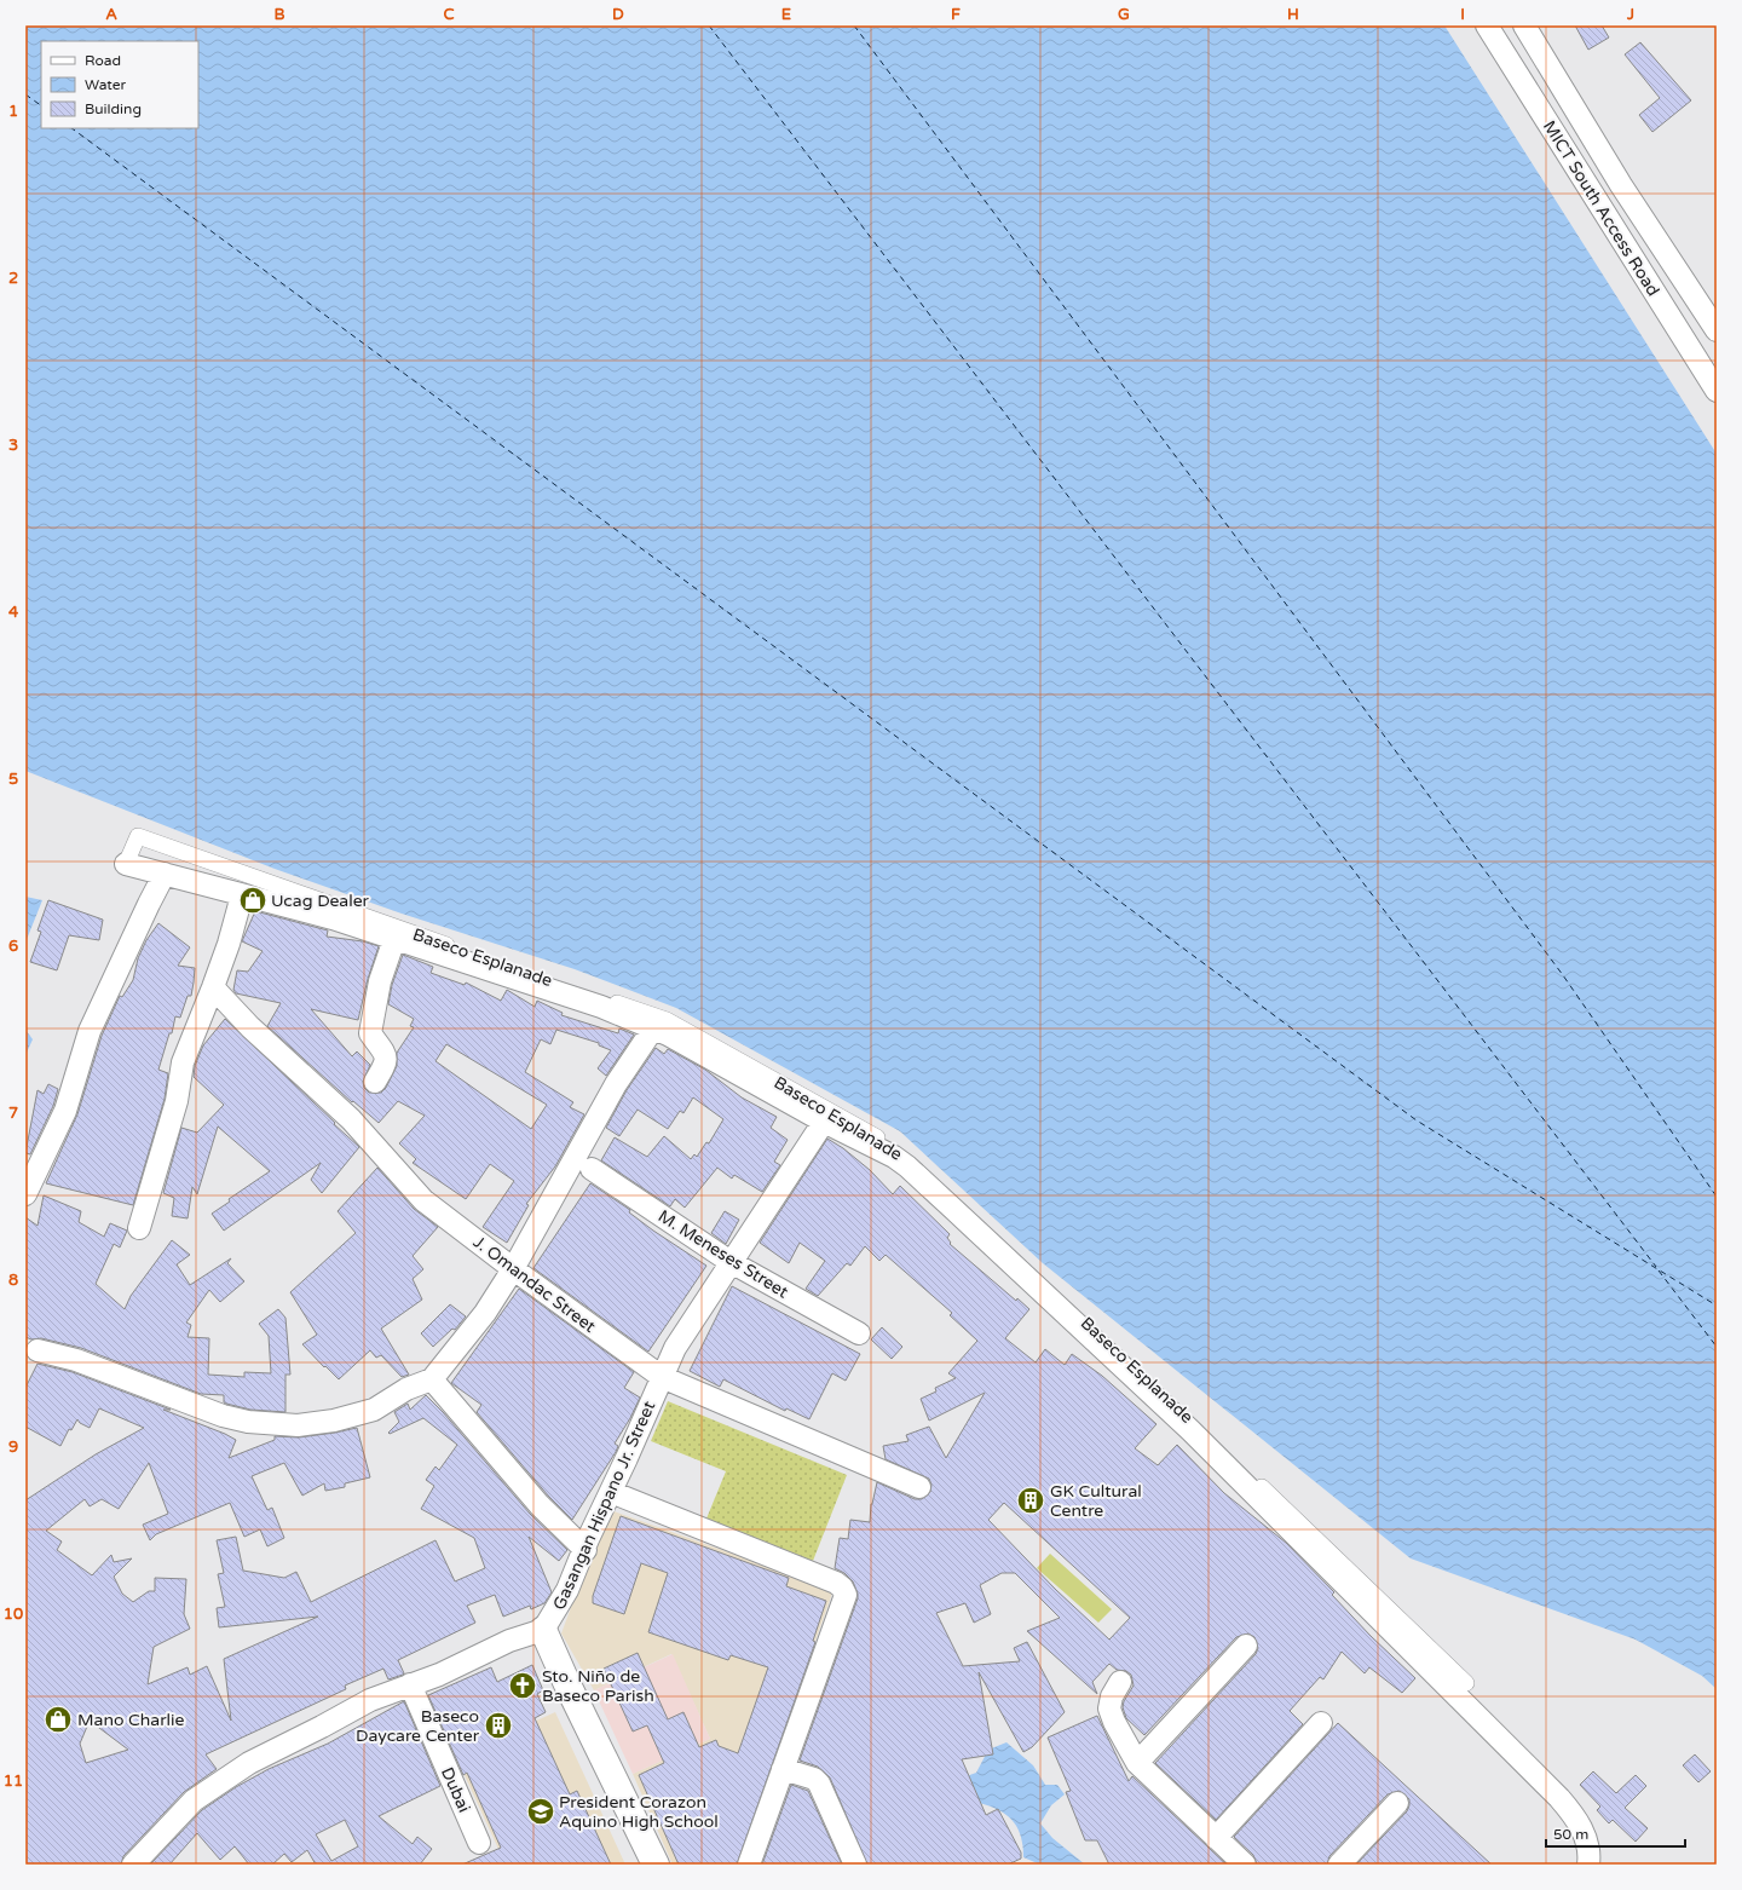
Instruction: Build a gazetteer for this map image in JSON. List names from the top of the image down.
{
  "streets": {
    "street": [
      "MICT South Access Road",
      "Baseco Esplanade",
      "M. Meneses Street",
      "J. Omandac Street",
      "Gasangan Hispano Jr. Street",
      "Dubai"
    ]
  },
  "crossings": [
    ["M. Meneses Street", "Gasangan Hispano Jr. Street"],
    ["J. Omandac Street", "Gasangan Hispano Jr. Street"],
    ["Gasangan Hispano Jr. Street", "Dubai"]
  ],
  "places": {
    "shop": ["Ucag Dealer", "Mano Charlie"],
    "building": ["GK Cultural Centre", "Baseco Daycare Center"],
    "church": ["Sto. Niño de Baseco Parish"],
    "school or university": ["President Corazon Aquino High School"]
  },
  "legend": ["Road", "Water", "Building"],
  "scale_bar": "50 m",
  "grid": {
    "columns": [
      "A",
      "B",
      "C",
      "D",
      "E",
      "F",
      "G",
      "H",
      "I",
      "J"
    ],
    "rows": [
      "1",
      "2",
      "3",
      "4",
      "5",
      "6",
      "7",
      "8",
      "9",
      "10",
      "11"
    ]
  }
}
